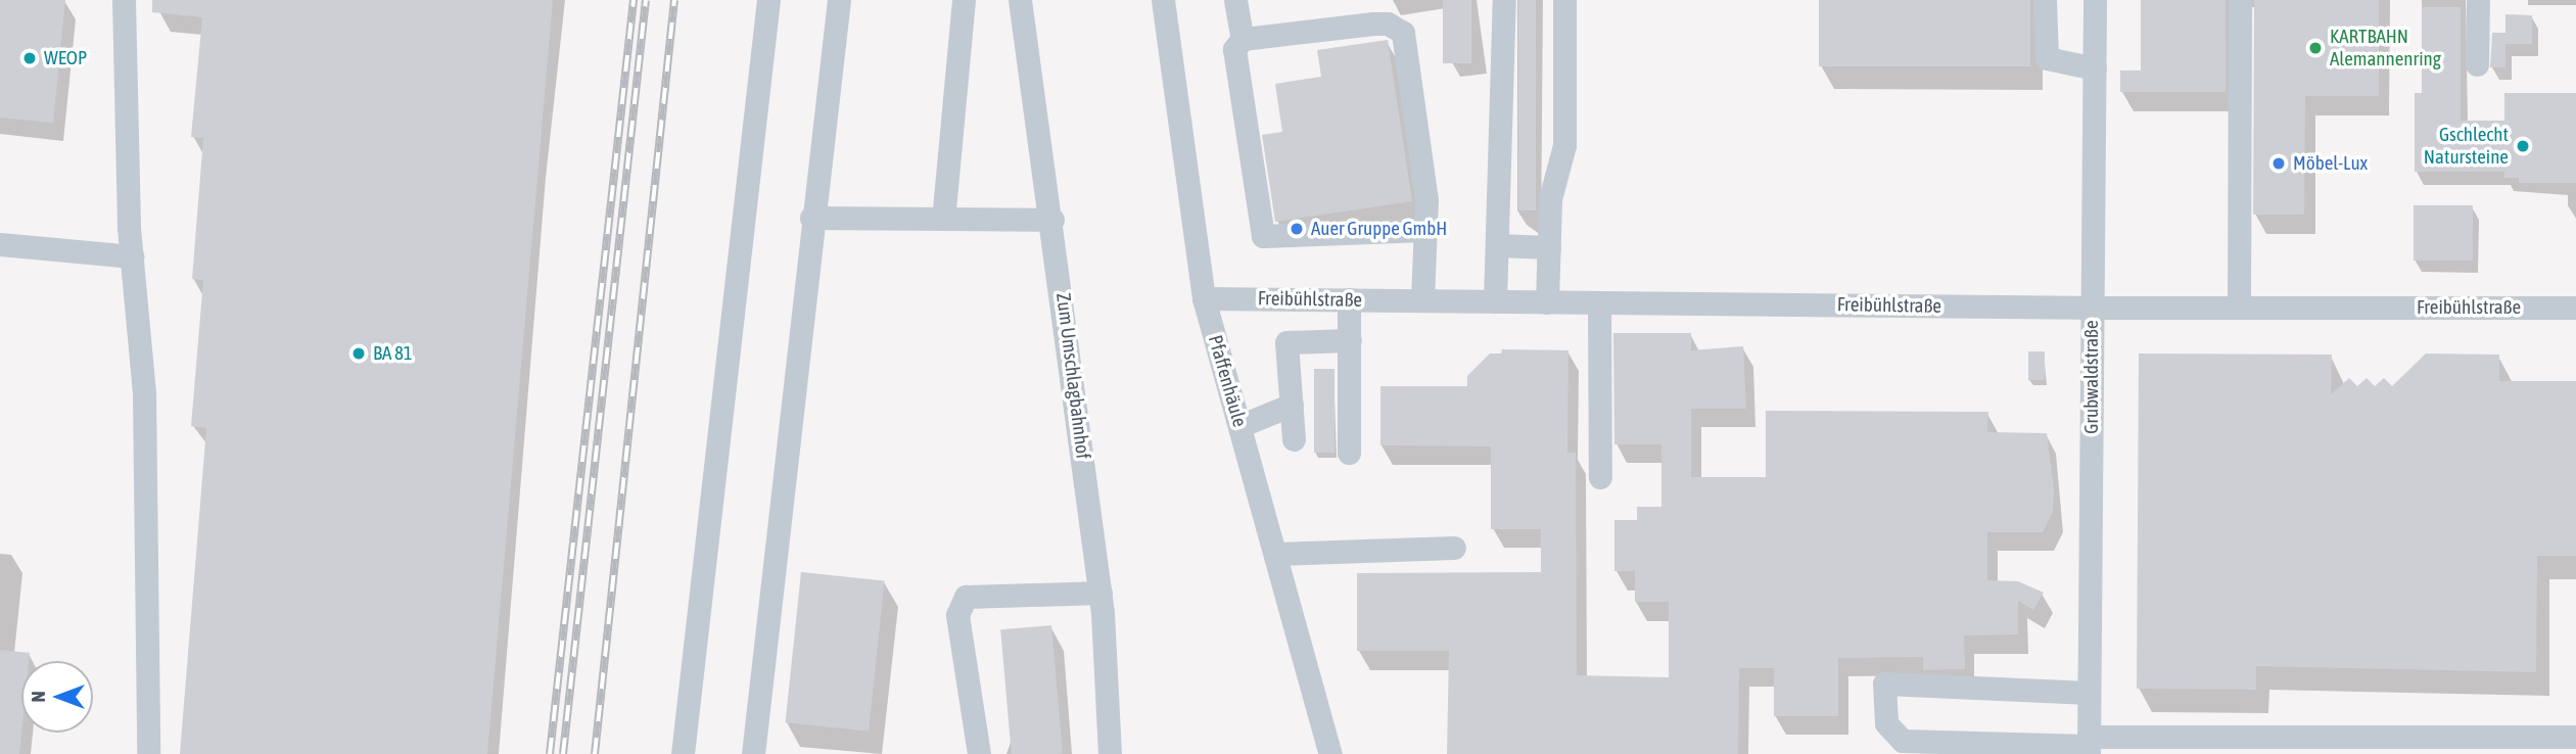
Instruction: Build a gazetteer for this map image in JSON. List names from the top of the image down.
{
  "streets": {
    "street": [
      "Freibühlstraße",
      "Zum Umschlagbahnhof",
      "Grubwaldstraße",
      "Pfaffenhäule"
    ]
  },
  "crossings": [
    ["Freibühlstraße", "Grubwaldstraße"],
    ["Freibühlstraße", "Pfaffenhäule"]
  ],
  "places": [
    "KARTBAHN Alemannenring",
    "WEOP",
    "Gschlecht Natursteine",
    "Möbel-Lux",
    "Auer Gruppe GmbH",
    "BA 81"
  ],
  "north": "left"
}
